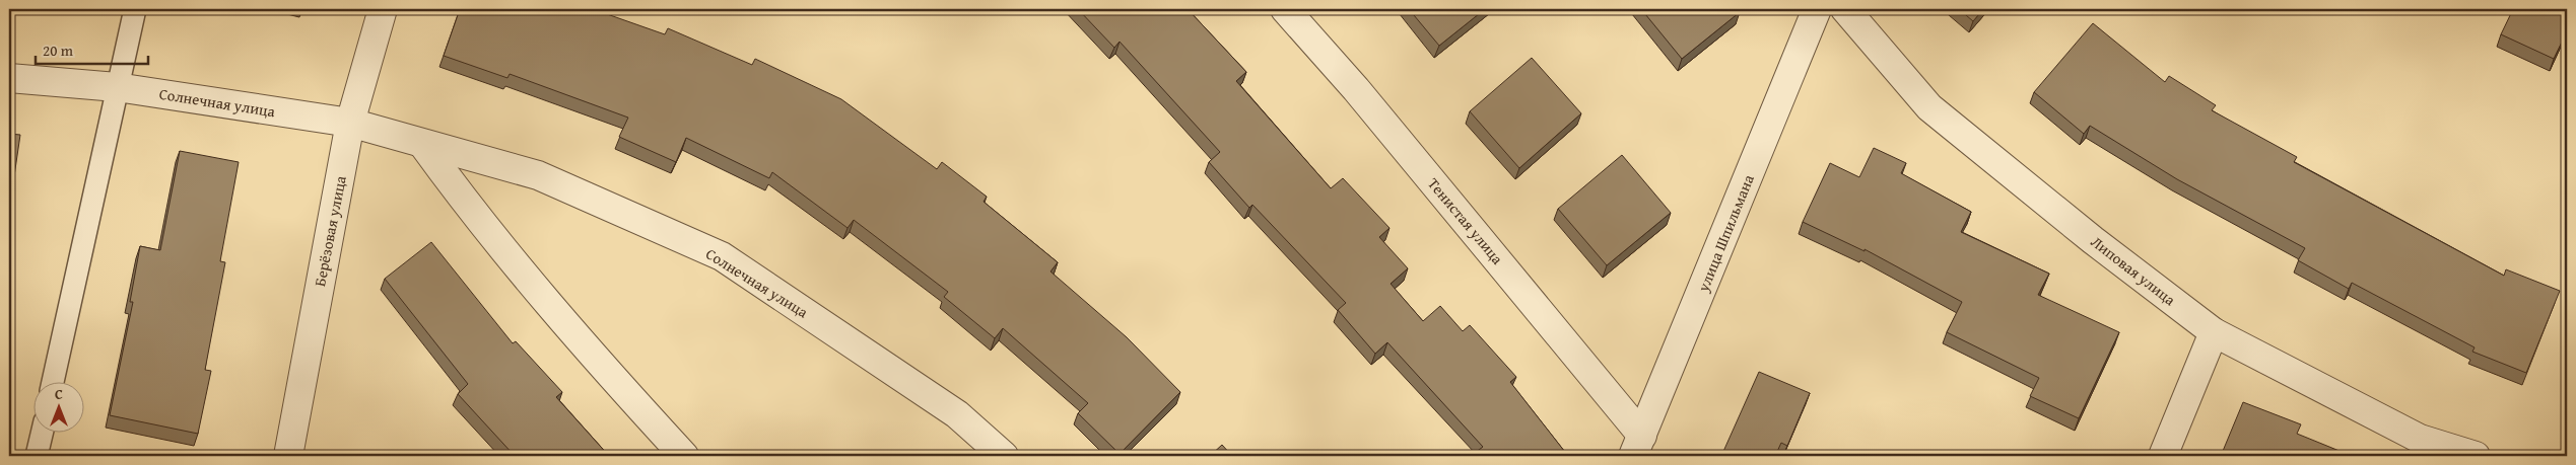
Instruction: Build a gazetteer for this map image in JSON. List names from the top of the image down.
{
  "streets": {
    "street": [
      "Солнечная улица",
      "Тенистая улица",
      "Берёзовая улица",
      "улица Шпильмана",
      "Липовая улица"
    ]
  },
  "crossings": [
    ["Солнечная улица", "Берёзовая улица"],
    ["Тенистая улица", "улица Шпильмана"]
  ],
  "scale_bar": "20 m",
  "north": "top"
}
